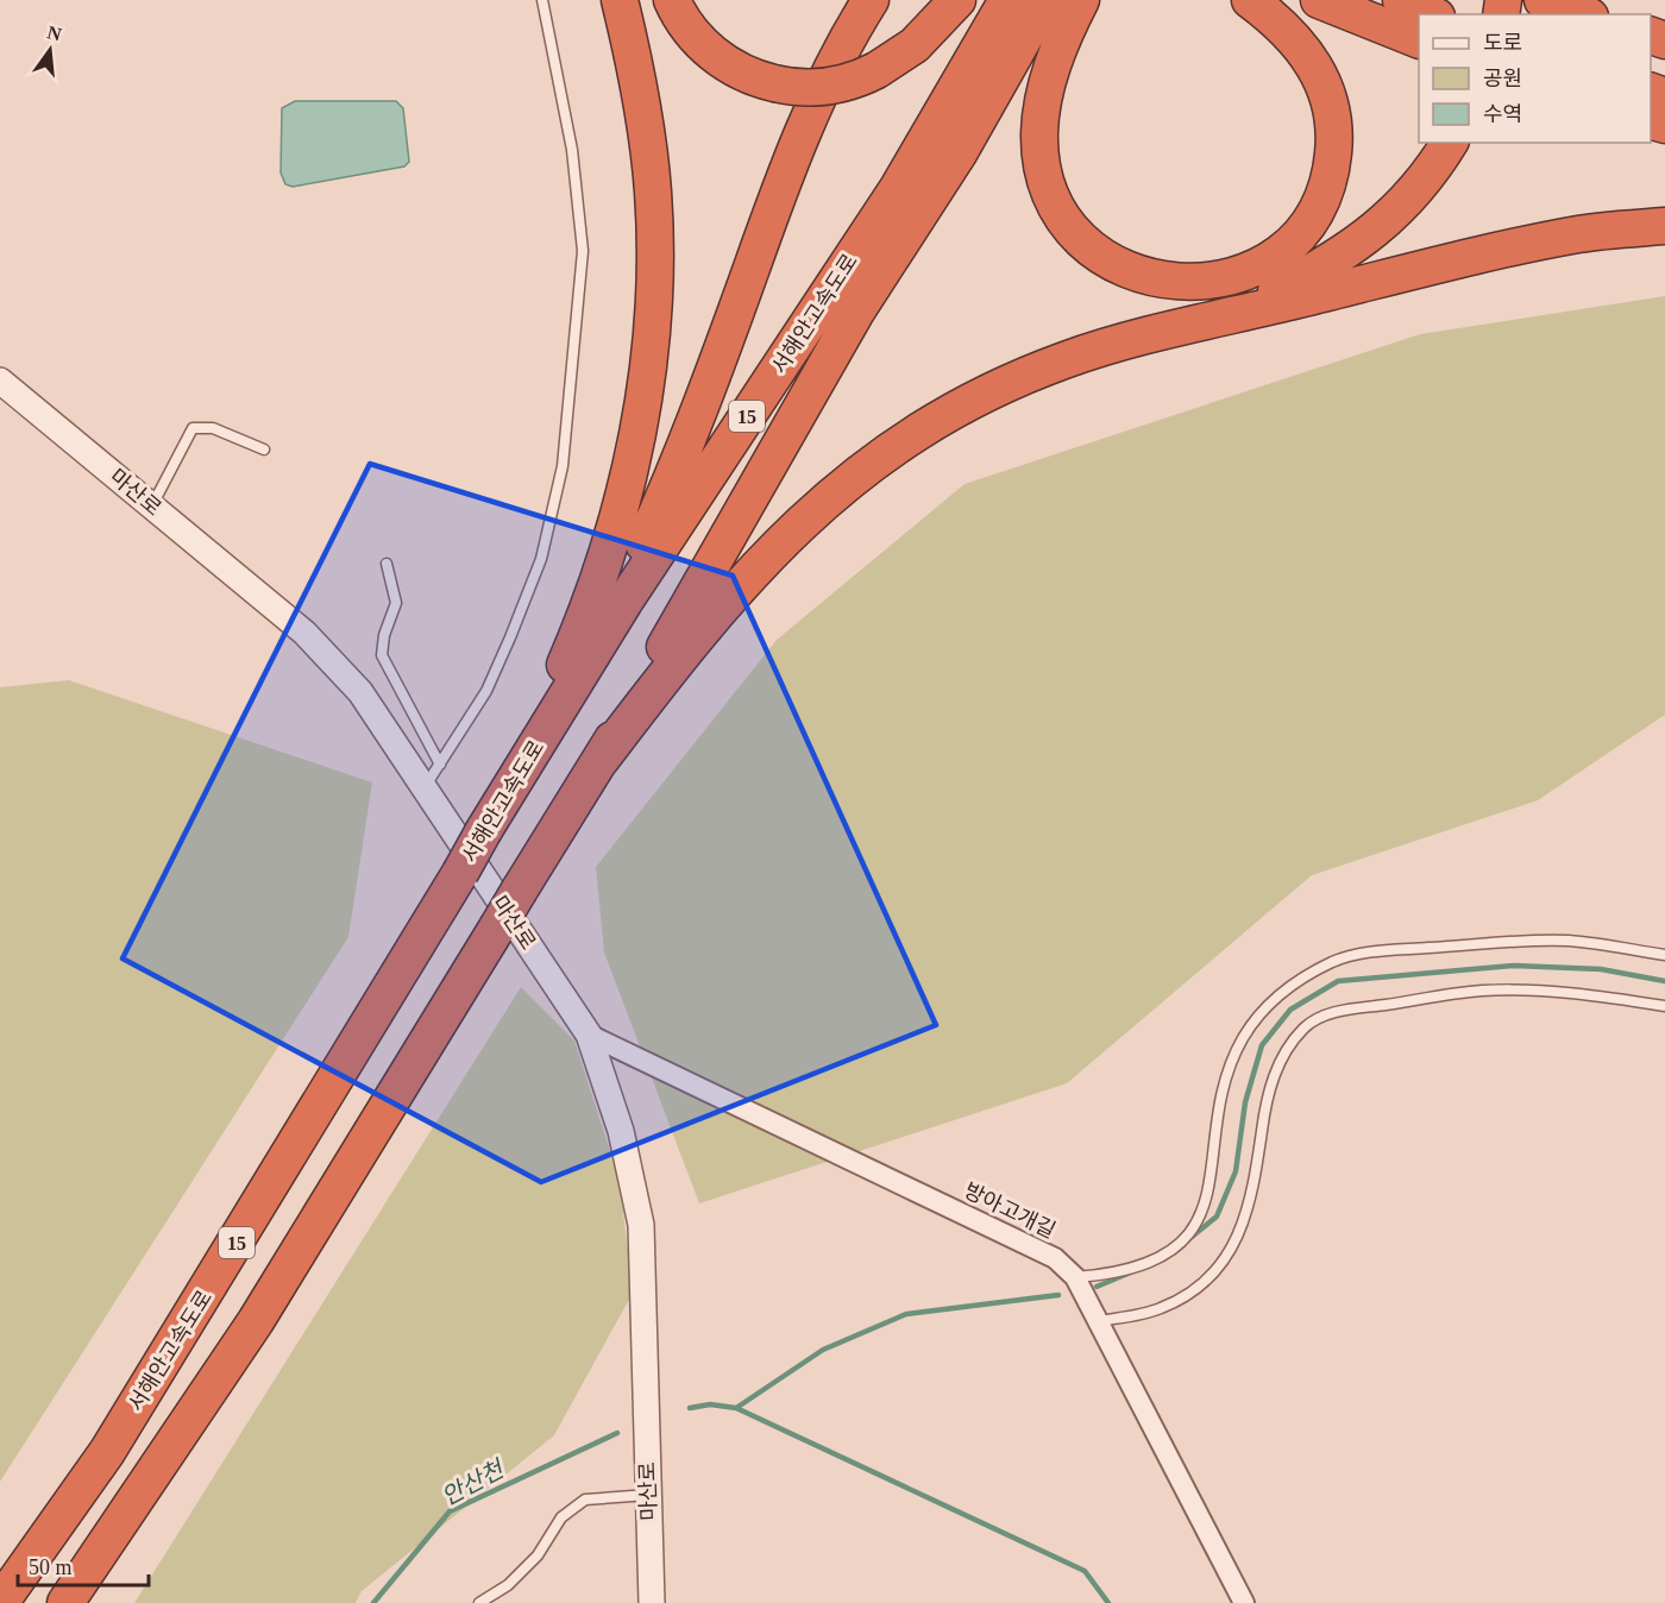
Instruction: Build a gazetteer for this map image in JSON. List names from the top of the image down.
{
  "streets": {
    "highway": ["서해안고속도로", "15"],
    "street": ["마산로", "방아고개길"]
  },
  "crossings": [
    ["마산로", "방아고개길"]
  ],
  "water": ["안산천"],
  "legend": ["도로", "공원", "수역"],
  "scale_bar": "50 m",
  "north": "top"
}
